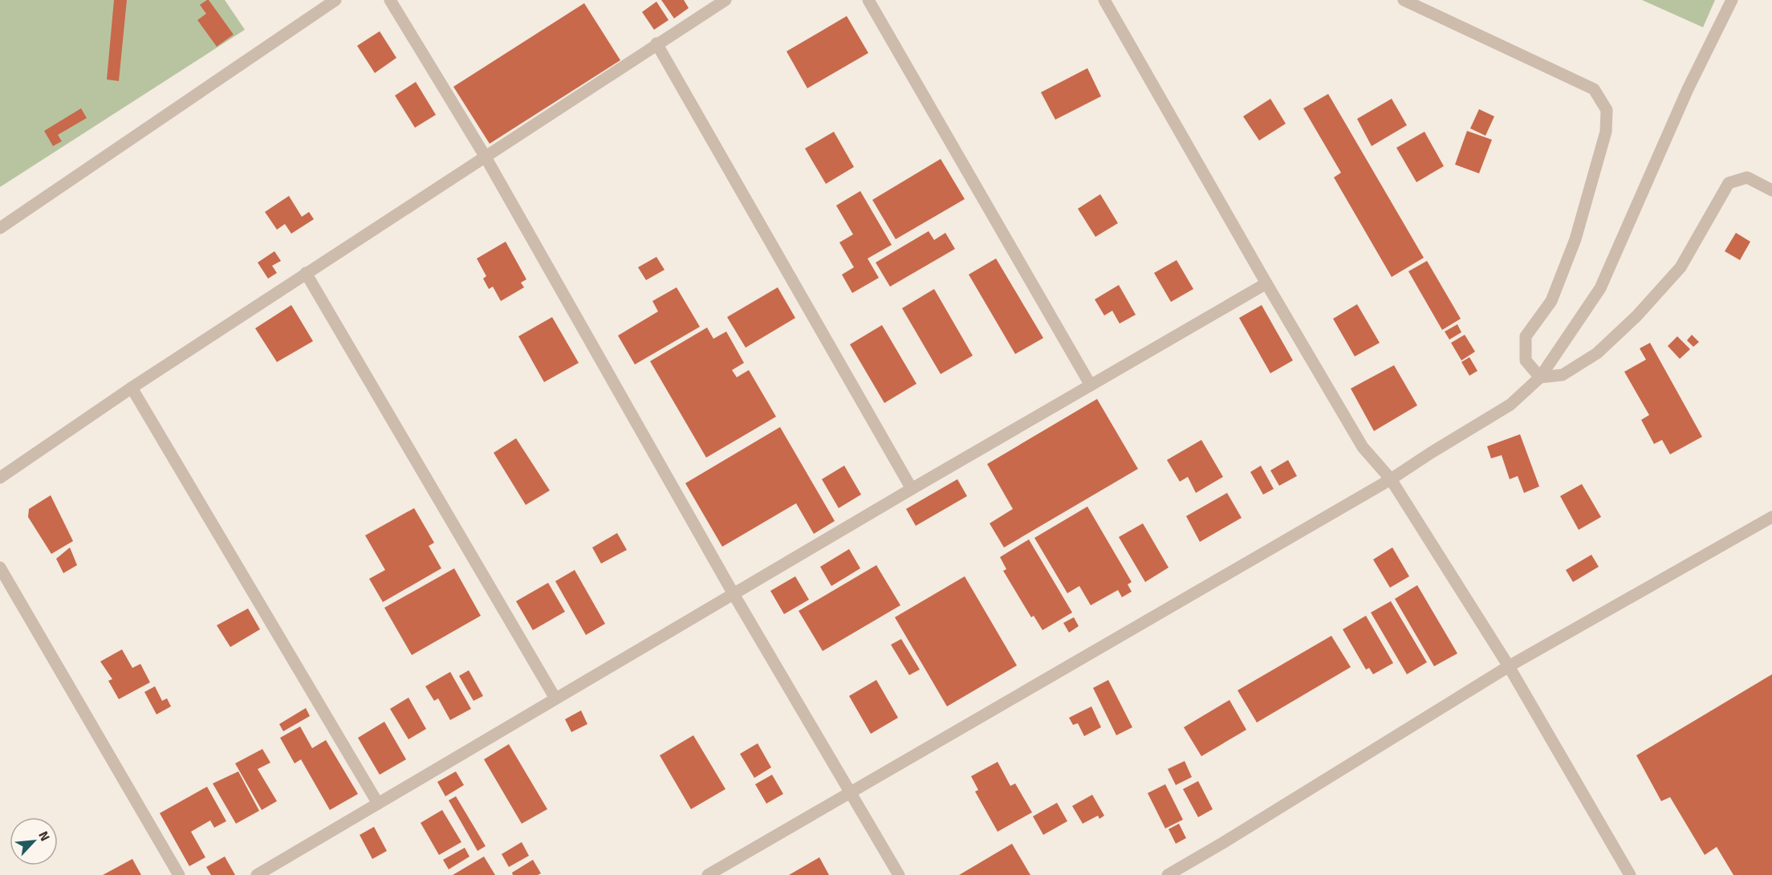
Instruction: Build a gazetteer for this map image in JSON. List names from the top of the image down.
{
  "north": "top right"
}
